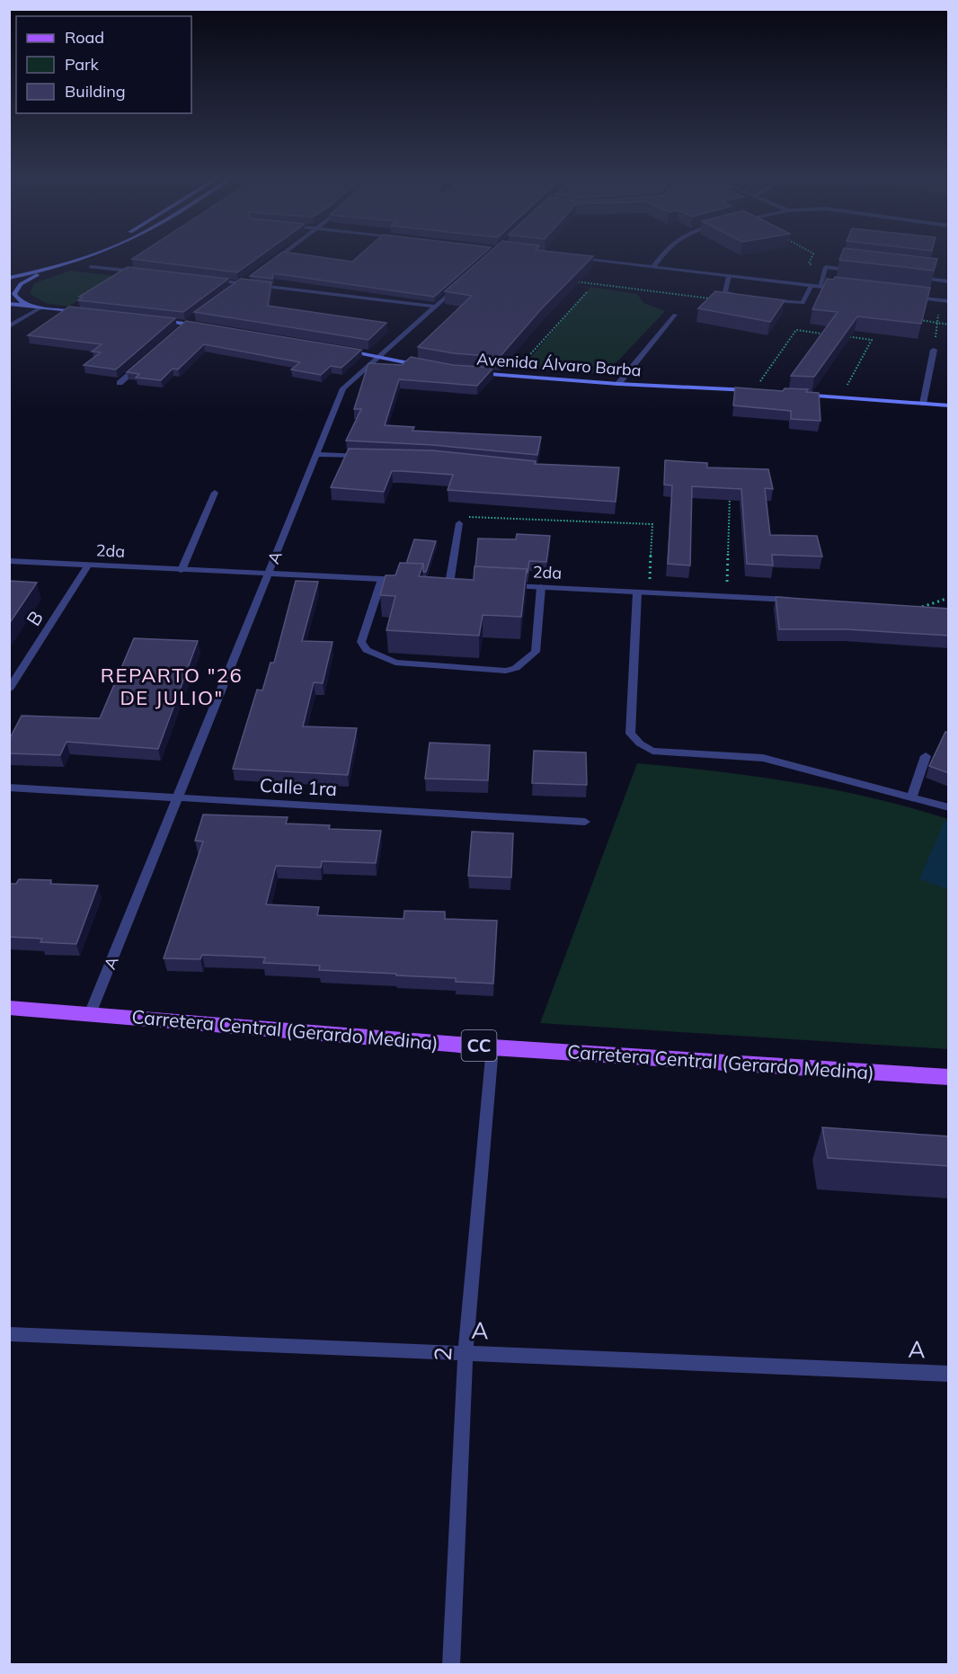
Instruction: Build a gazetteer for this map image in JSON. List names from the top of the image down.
{
  "streets": {
    "main road": ["Avenida Álvaro Barba", "Carretera Central (Gerardo Medina)", "CC"],
    "street": [
      "2da",
      "A",
      "B",
      "Calle 1ra",
      "2"
    ]
  },
  "crossings": [
    ["2da", "A"],
    ["2da", "B"],
    ["A", "Calle 1ra"],
    ["A", "Carretera Central (Gerardo Medina)"],
    ["A", "2"],
    ["Carretera Central (Gerardo Medina)", "2"]
  ],
  "districts": ["REPARTO \"26 DE JULIO\""],
  "legend": ["Road", "Park", "Building"]
}
